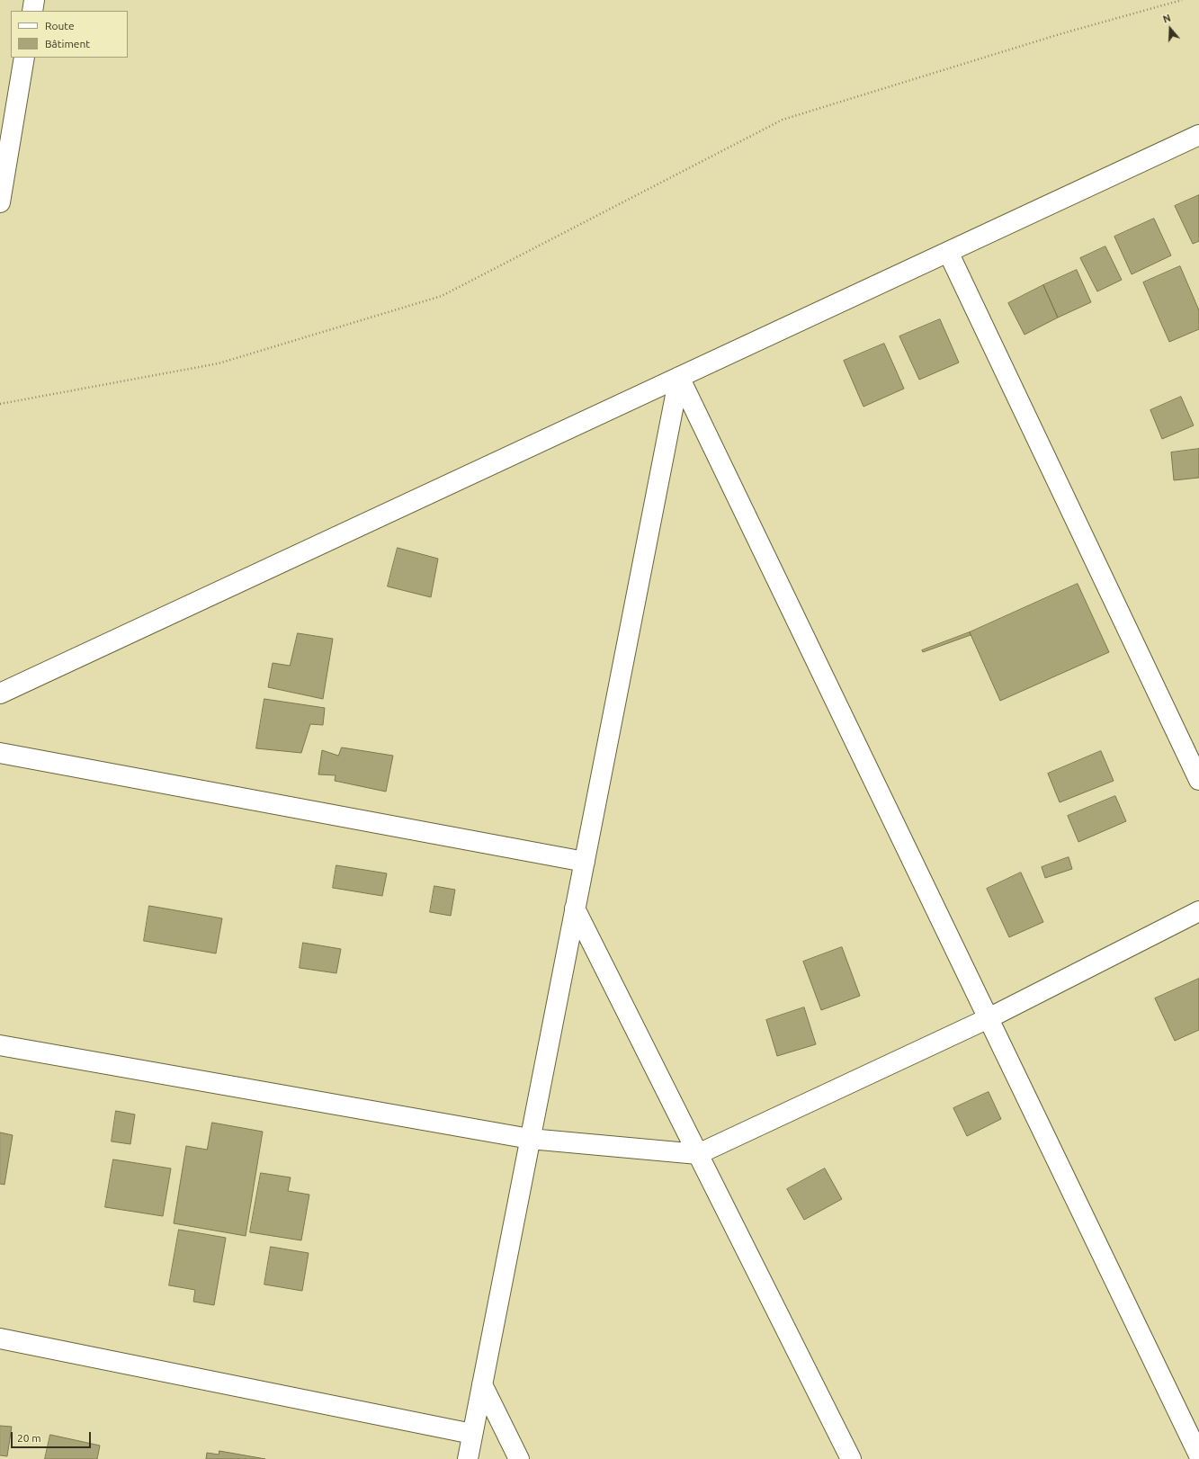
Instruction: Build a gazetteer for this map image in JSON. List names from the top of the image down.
{
  "legend": ["Route", "Bâtiment"],
  "scale_bar": "20 m",
  "north": "top"
}
